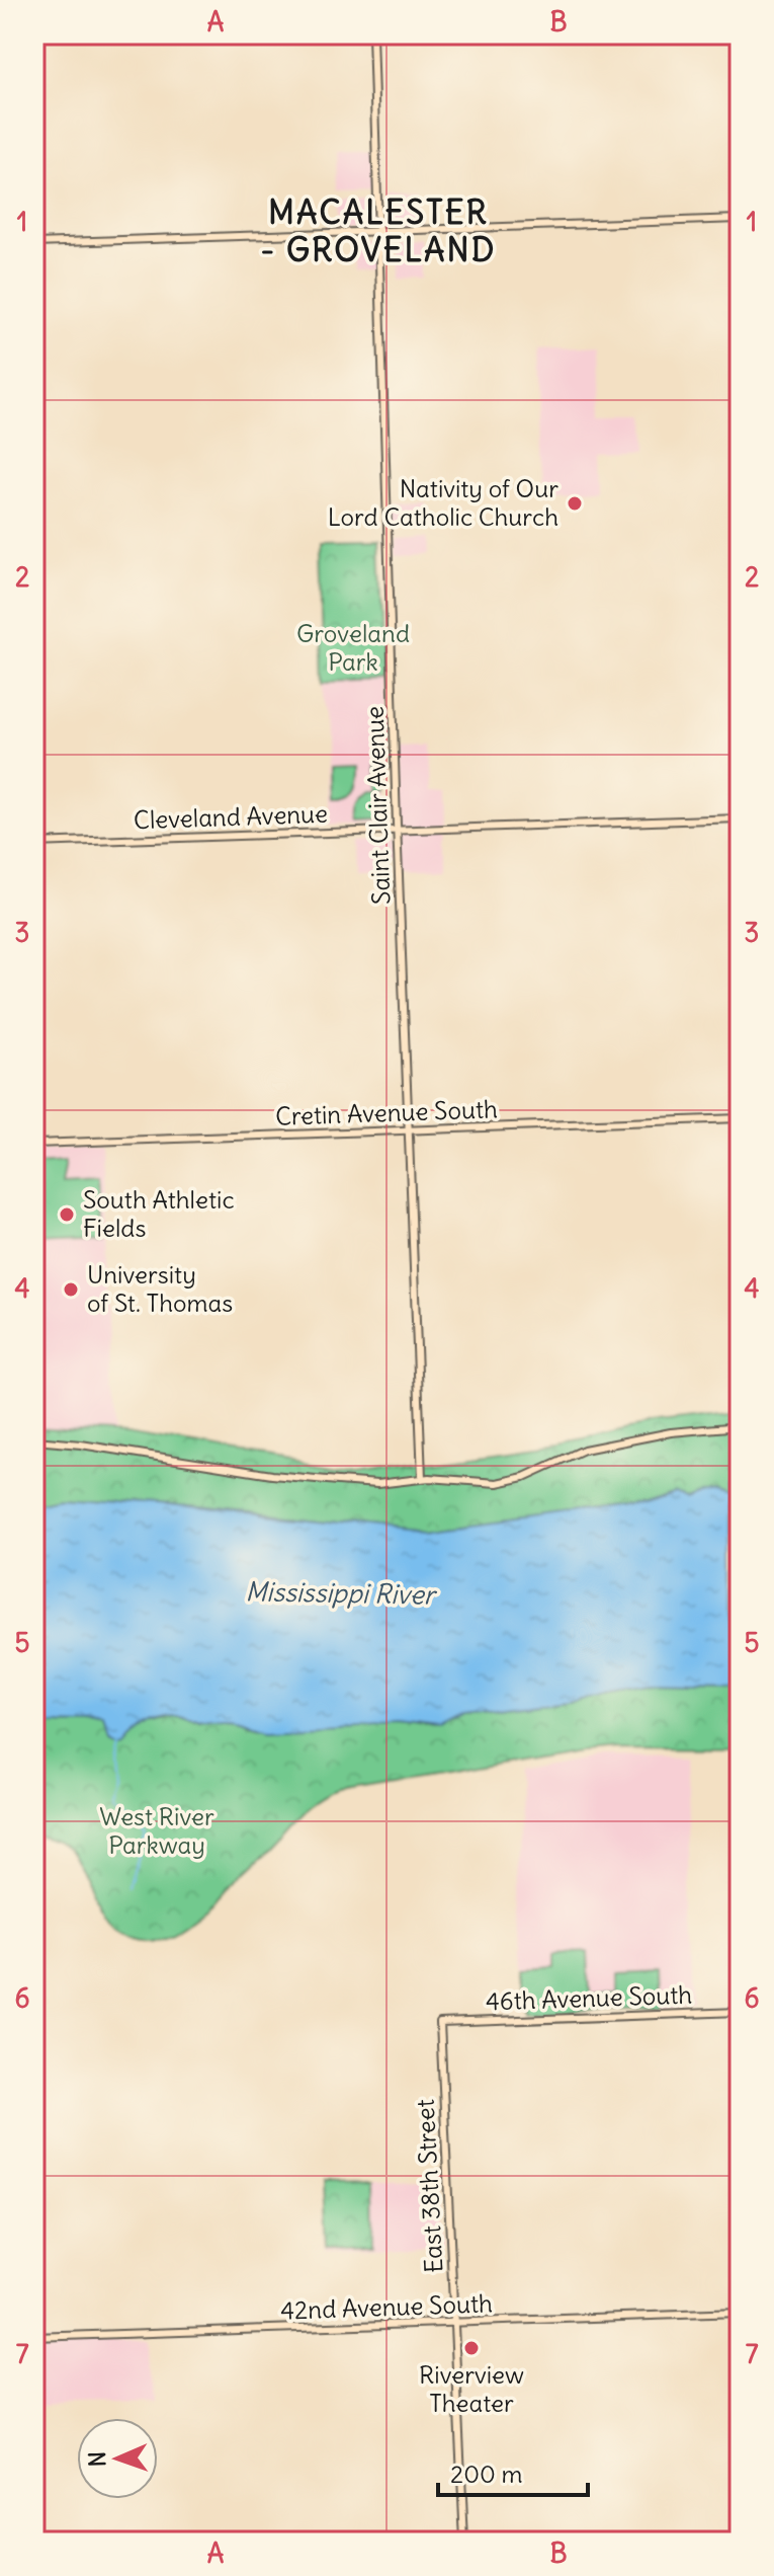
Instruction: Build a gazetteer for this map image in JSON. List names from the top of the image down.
{
  "streets": {
    "street": [
      "Saint Clair Avenue",
      "Cleveland Avenue",
      "Cretin Avenue South",
      "46th Avenue South",
      "East 38th Street",
      "42nd Avenue South"
    ]
  },
  "crossings": [
    ["Saint Clair Avenue", "Cleveland Avenue"],
    ["Saint Clair Avenue", "Cretin Avenue South"],
    ["46th Avenue South", "East 38th Street"],
    ["East 38th Street", "42nd Avenue South"]
  ],
  "districts": ["MACALESTER - GROVELAND"],
  "water": ["Mississippi River"],
  "parks": ["Groveland Park", "West River Parkway"],
  "places": [
    "Nativity of Our Lord Catholic Church",
    "South Athletic Fields",
    "University of St. Thomas",
    "Riverview Theater"
  ],
  "scale_bar": "200 m",
  "north": "left",
  "grid": {
    "columns": ["A", "B"],
    "rows": [
      "1",
      "2",
      "3",
      "4",
      "5",
      "6",
      "7"
    ]
  }
}
